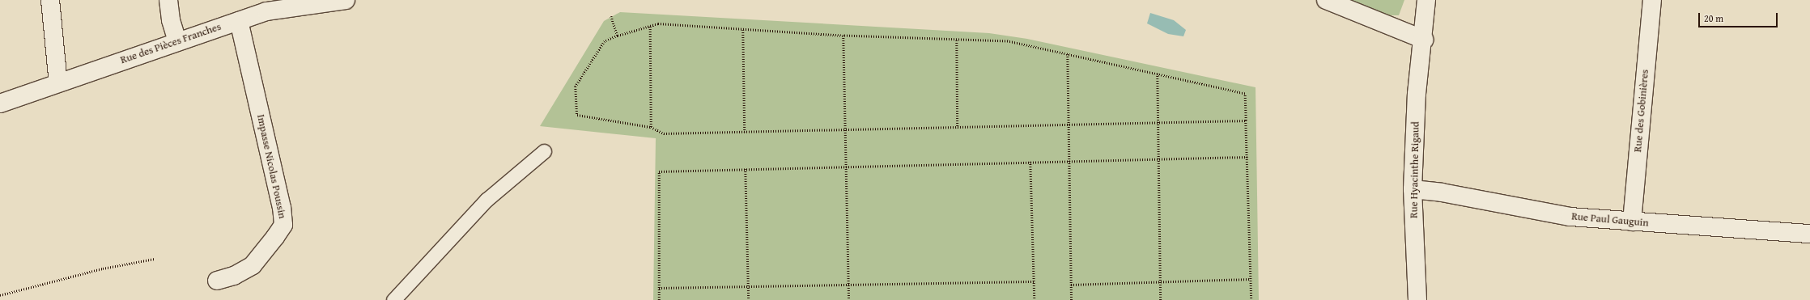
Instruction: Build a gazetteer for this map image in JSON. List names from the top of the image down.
{
  "streets": {
    "street": [
      "Rue des Pièces Franches",
      "Rue des Gobinières",
      "Impasse Nicolas Poussin",
      "Rue Hyacinthe Rigaud",
      "Rue Paul Gauguin"
    ]
  },
  "crossings": [
    ["Rue des Pièces Franches", "Impasse Nicolas Poussin"],
    ["Rue des Gobinières", "Rue Paul Gauguin"],
    ["Rue Hyacinthe Rigaud", "Rue Paul Gauguin"]
  ],
  "scale_bar": "20 m"
}
